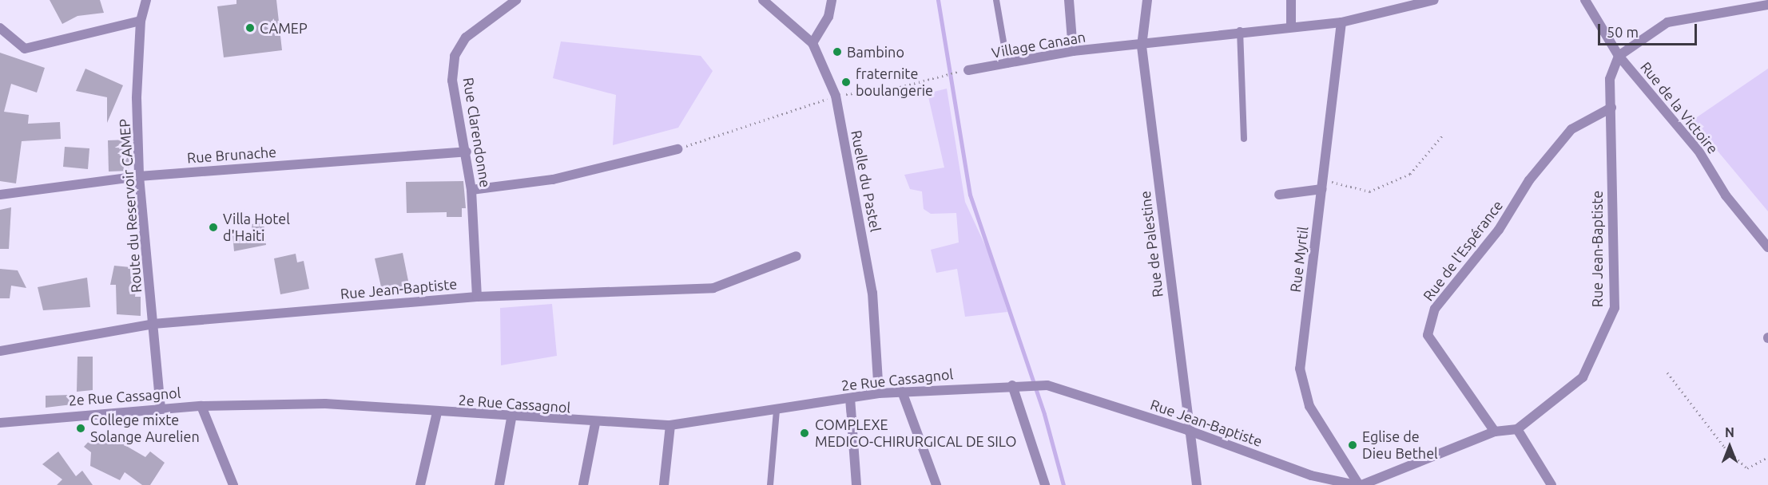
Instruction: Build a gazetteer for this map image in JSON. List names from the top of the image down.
{
  "streets": {
    "street": [
      "Village Canaan",
      "Rue de la Victoire",
      "Rue Clarendonne",
      "Rue Brunache",
      "Ruelle du Pastel",
      "Route du Reservoir CAMEP",
      "Rue de Palestine",
      "Rue Jean-Baptiste",
      "Rue de l'Espérance",
      "Rue Myrtil",
      "2e Rue Cassagnol"
    ]
  },
  "crossings": [
    ["Village Canaan", "Rue de Palestine"],
    ["Village Canaan", "Rue Myrtil"],
    ["Rue de la Victoire", "Rue Jean-Baptiste"],
    ["Rue Clarendonne", "Rue Brunache"],
    ["Rue Clarendonne", "Rue Jean-Baptiste"],
    ["Rue Brunache", "Route du Reservoir CAMEP"],
    ["Ruelle du Pastel", "2e Rue Cassagnol"],
    ["Route du Reservoir CAMEP", "Rue Jean-Baptiste"],
    ["Route du Reservoir CAMEP", "2e Rue Cassagnol"],
    ["Rue de Palestine", "Rue Jean-Baptiste"],
    ["Rue Jean-Baptiste", "Rue de l'Espérance"],
    ["Rue Jean-Baptiste", "Rue Myrtil"],
    ["Rue Jean-Baptiste", "2e Rue Cassagnol"]
  ],
  "places": [
    "CAMEP",
    "Bambino",
    "fraternite boulangerie",
    "Villa Hotel d'Haiti",
    "College mixte Solange Aurelien",
    "COMPLEXE MEDICO-CHIRURGICAL DE SILO",
    "Eglise de Dieu Bethel"
  ],
  "scale_bar": "50 m",
  "north": "top"
}
